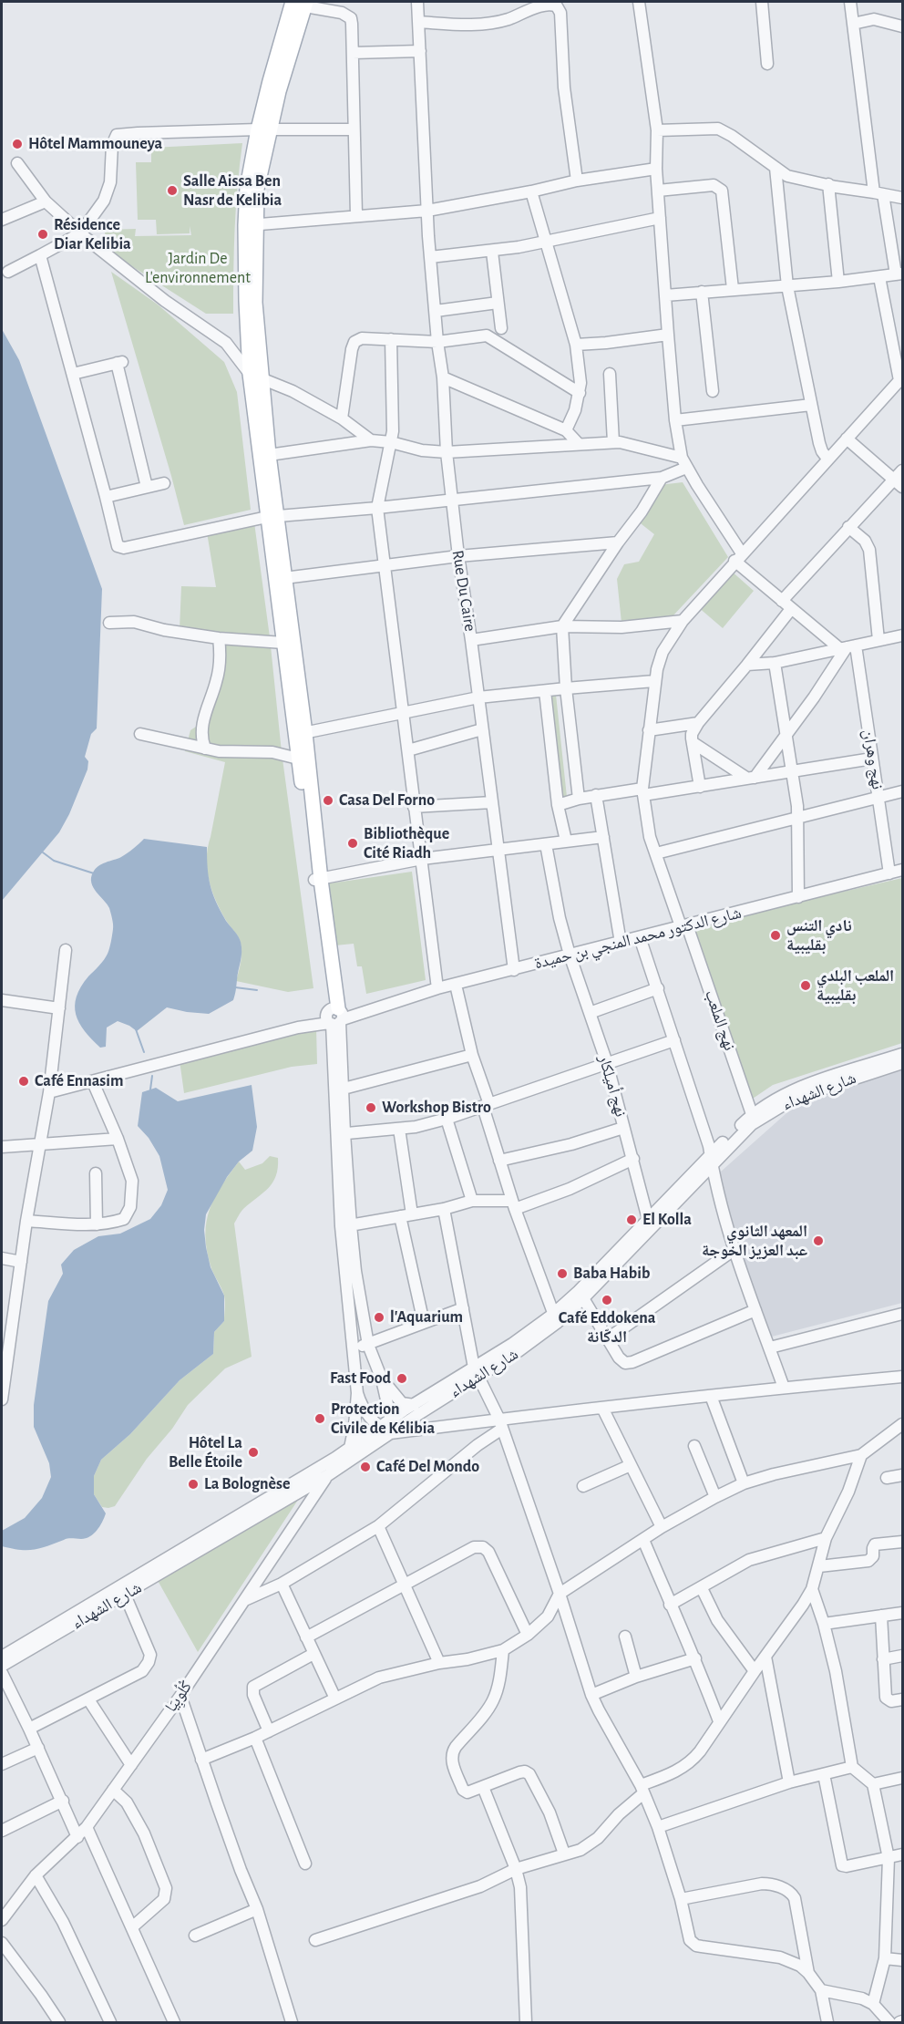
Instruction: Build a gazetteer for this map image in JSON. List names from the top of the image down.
{
  "streets": {
    "street": [
      "Rue Du Caire",
      "نهج وهران",
      "شارع الدكتور محمد المنجي بن حميدة",
      "نهج الملعب",
      "نهج أميلكار",
      "شارع الشهداء",
      "كْلُوبِيَا"
    ]
  },
  "crossings": [
    ["Rue Du Caire", "شارع الدكتور محمد المنجي بن حميدة"],
    ["نهج وهران", "شارع الدكتور محمد المنجي بن حميدة"],
    ["شارع الدكتور محمد المنجي بن حميدة", "نهج الملعب"],
    ["شارع الدكتور محمد المنجي بن حميدة", "نهج أميلكار"],
    ["نهج الملعب", "شارع الشهداء"],
    ["نهج أميلكار", "شارع الشهداء"],
    ["شارع الشهداء", "كْلُوبِيَا"]
  ],
  "parks": ["Jardin De L'environnement"],
  "places": [
    "Hôtel Mammouneya",
    "Salle Aissa Ben Nasr de Kelibia",
    "Résidence Diar Kelibia",
    "Casa Del Forno",
    "Bibliothèque Cité Riadh",
    "نادي التنس بقليبية",
    "الملعب البلدي بقليبية",
    "Café Ennasim",
    "Workshop Bistro",
    "El Kolla",
    "المعهد الثانوي عبد العزيز الخوجة",
    "Baba Habib",
    "Café Eddokena الدكّانة",
    "l'Aquarium",
    "Fast Food",
    "Protection Civile de Kélibia",
    "Hôtel La Belle Étoile",
    "Café Del Mondo",
    "La Bolognèse"
  ]
}
